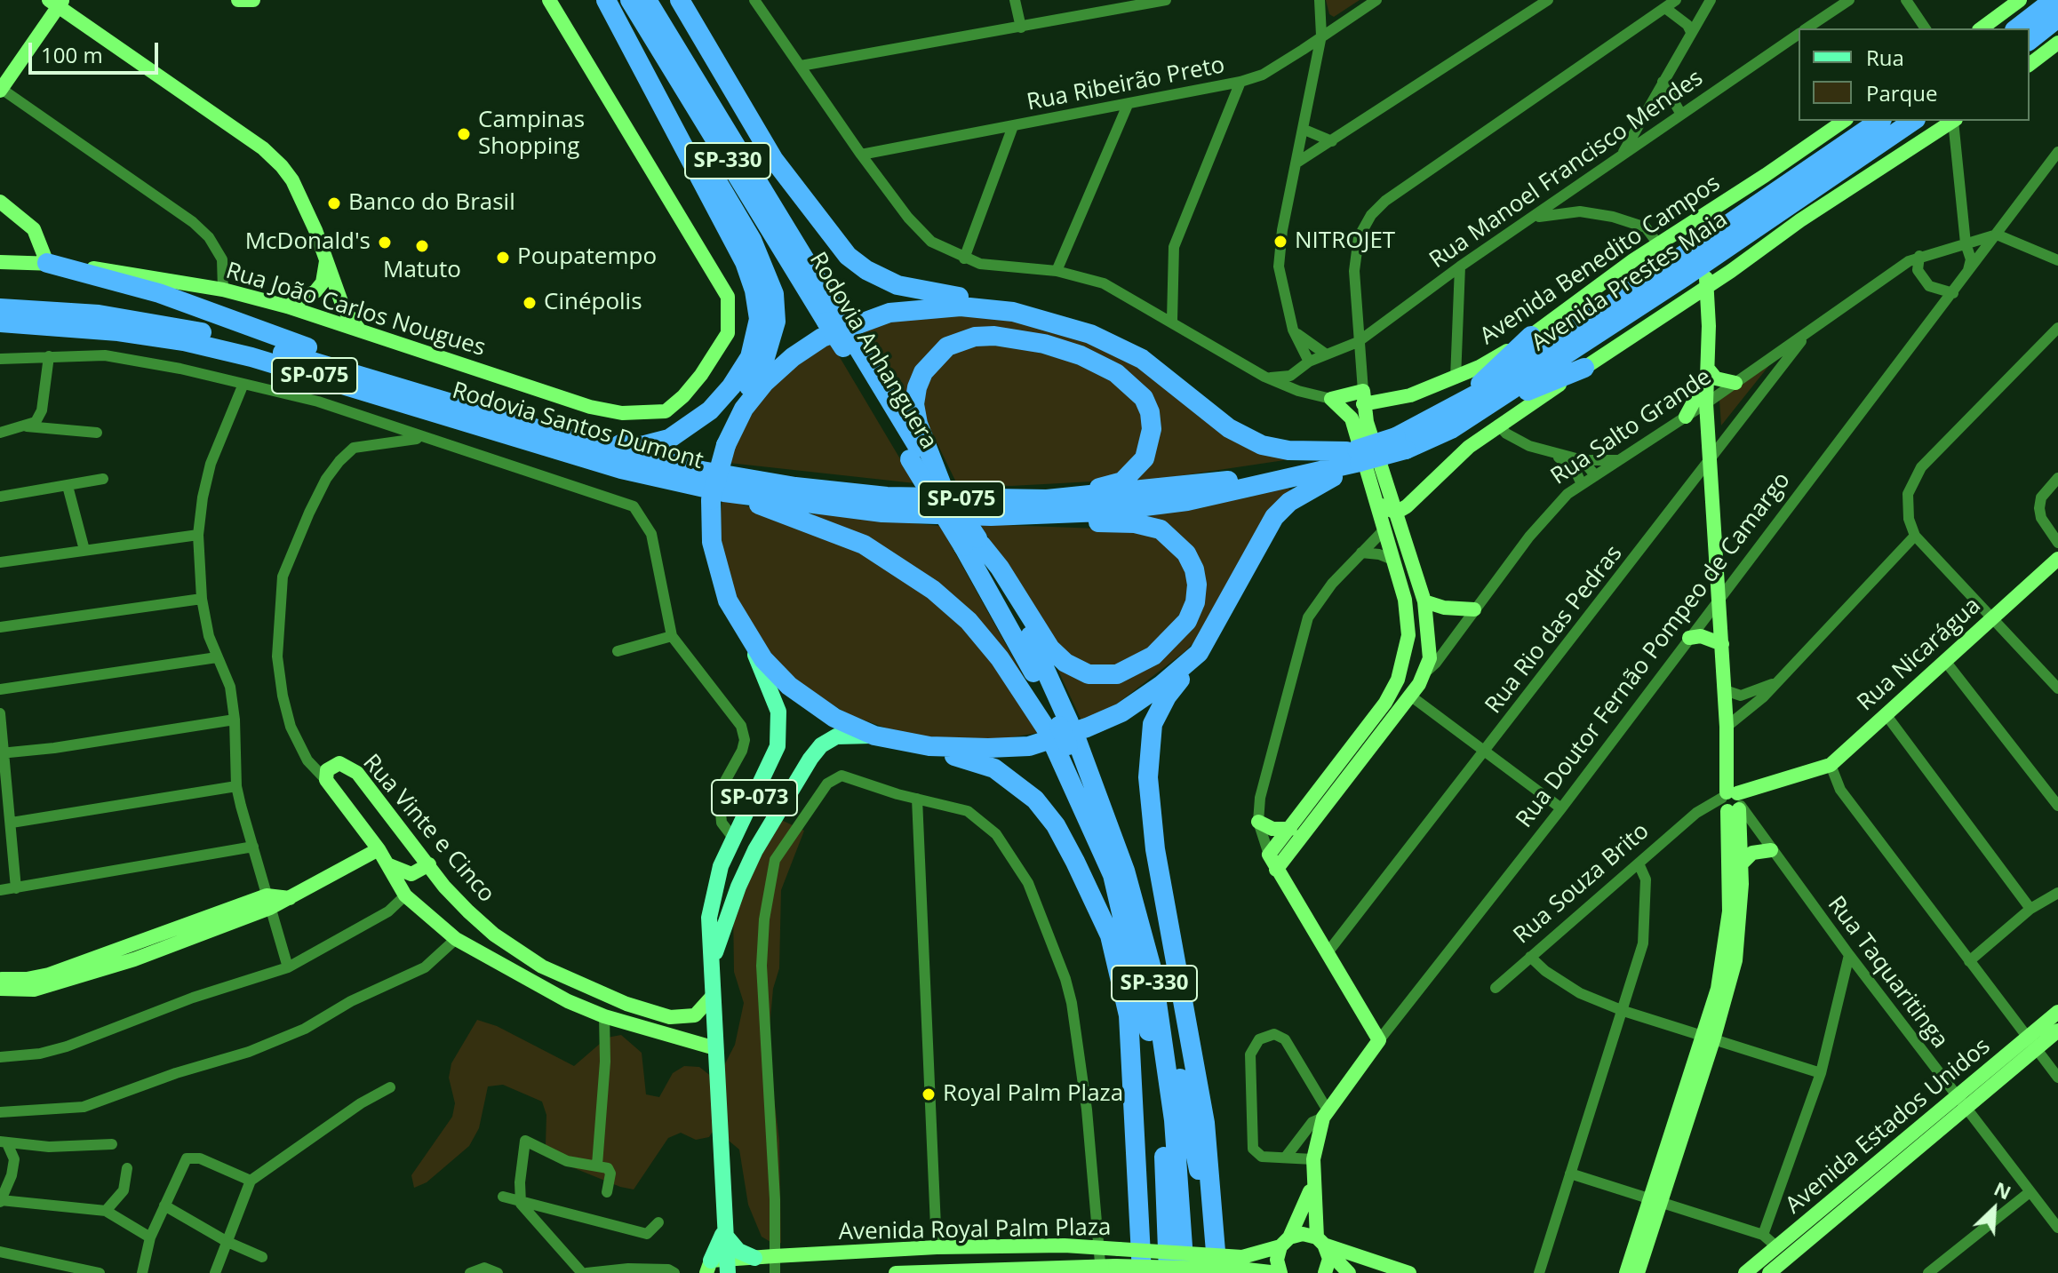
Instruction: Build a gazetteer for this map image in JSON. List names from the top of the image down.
{
  "streets": {
    "highway": [
      "SP-330",
      "Avenida Prestes Maia",
      "Rodovia Anhanguera",
      "SP-075",
      "Rodovia Santos Dumont"
    ],
    "main road": ["SP-073"],
    "street": [
      "Rua Ribeirão Preto",
      "Rua Manoel Francisco Mendes",
      "Avenida Benedito Campos",
      "Rua João Carlos Nougues",
      "Rua Salto Grande",
      "Rua Rio das Pedras",
      "Rua Doutor Fernão Pompeo de Camargo",
      "Rua Nicarágua",
      "Rua Vinte e Cinco",
      "Rua Souza Brito",
      "Rua Taquaritinga",
      "Avenida Estados Unidos",
      "Avenida Royal Palm Plaza"
    ]
  },
  "crossings": [
    ["Avenida Prestes Maia", "Rodovia Santos Dumont"],
    ["Rua Salto Grande", "Rua Rio das Pedras"],
    ["Rua Salto Grande", "Rua Doutor Fernão Pompeo de Camargo"],
    ["Rua Doutor Fernão Pompeo de Camargo", "Avenida Royal Palm Plaza"],
    ["Rua Nicarágua", "Rua Souza Brito"],
    ["SP-073", "Rua Vinte e Cinco"],
    ["Rua Souza Brito", "Rua Taquaritinga"],
    ["Rua Taquaritinga", "Avenida Estados Unidos"]
  ],
  "places": [
    "Campinas Shopping",
    "Banco do Brasil",
    "NITROJET",
    "McDonald's",
    "Matuto",
    "Poupatempo",
    "Cinépolis",
    "Royal Palm Plaza"
  ],
  "legend": ["Rua", "Parque"],
  "scale_bar": "100 m",
  "north": "top right"
}
